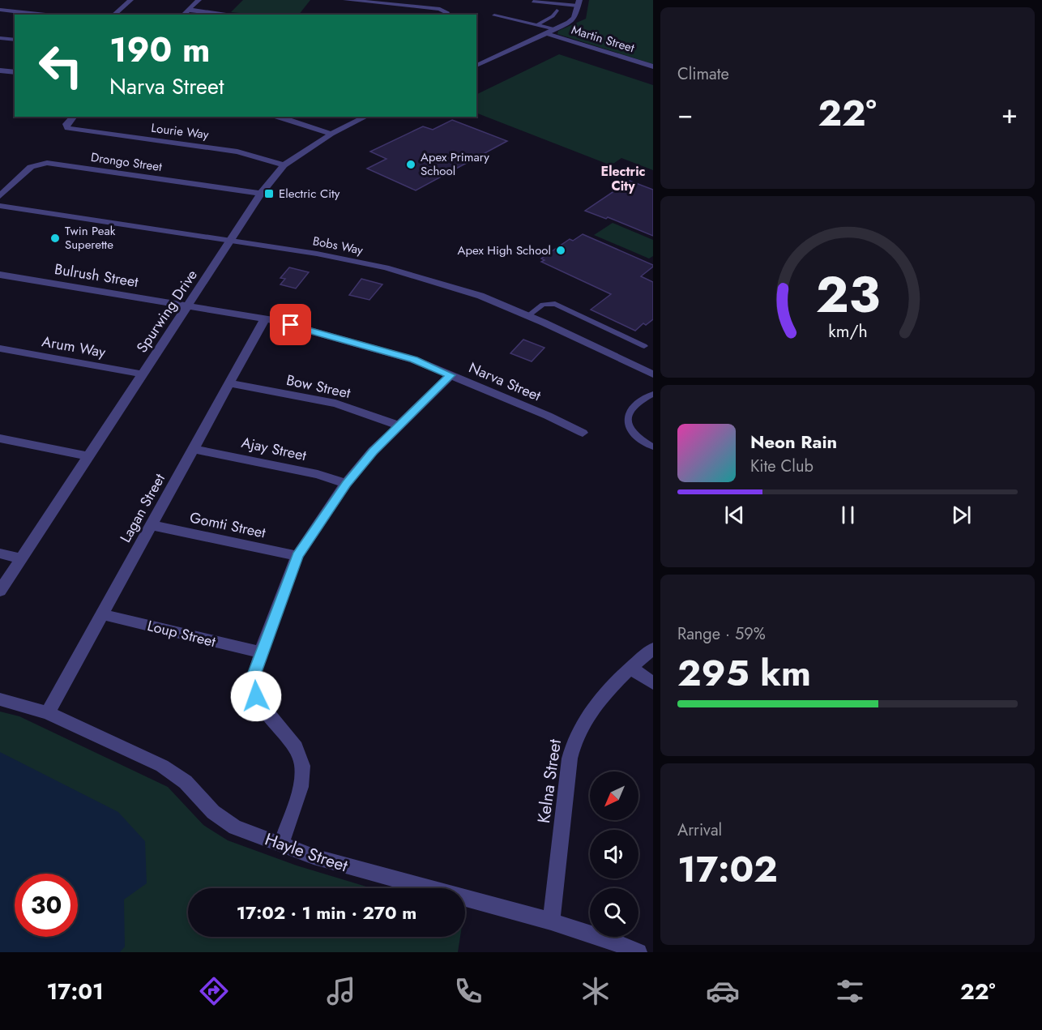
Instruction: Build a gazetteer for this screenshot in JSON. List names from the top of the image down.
{
  "streets": {
    "street": [
      "Martin Street",
      "Lourie Way",
      "Drongo Street",
      "Bobs Way",
      "Bulrush Street",
      "Spurwing Drive",
      "Arum Way",
      "Narva Street",
      "Bow Street",
      "Ajay Street",
      "Lagan Street",
      "Gomti Street",
      "Loup Street",
      "Kelna Street",
      "Hayle Street"
    ]
  },
  "crossings": [
    ["Lourie Way", "Spurwing Drive"],
    ["Drongo Street", "Spurwing Drive"],
    ["Bobs Way", "Spurwing Drive"],
    ["Bulrush Street", "Spurwing Drive"],
    ["Bulrush Street", "Narva Street"],
    ["Spurwing Drive", "Arum Way"],
    ["Spurwing Drive", "Narva Street"],
    ["Narva Street", "Lagan Street"],
    ["Bow Street", "Lagan Street"],
    ["Ajay Street", "Lagan Street"],
    ["Lagan Street", "Gomti Street"],
    ["Lagan Street", "Loup Street"],
    ["Lagan Street", "Hayle Street"],
    ["Kelna Street", "Hayle Street"]
  ],
  "districts": ["Electric City"],
  "places": {
    "other": ["Apex Primary School", "Twin Peak Superette", "Apex High School"],
    "transit": ["Electric City"]
  },
  "north": "bottom left",
  "page": {
    "tile": [
      "Climate",
      ["Range · 59%", "295 km"],
      ["Arrival", "17:02"]
    ],
    "turn": ["190 m", "Narva Street"],
    "heat": ["−", "22°", "+"],
    "song": ["Neon Rain", "Kite Club"],
    "limit": "30",
    "trip": "17:02 · 1 min · 270 m",
    "tabs": ["17:01", "22°"],
    "gauge": ["23", "km/h"]
  }
}
